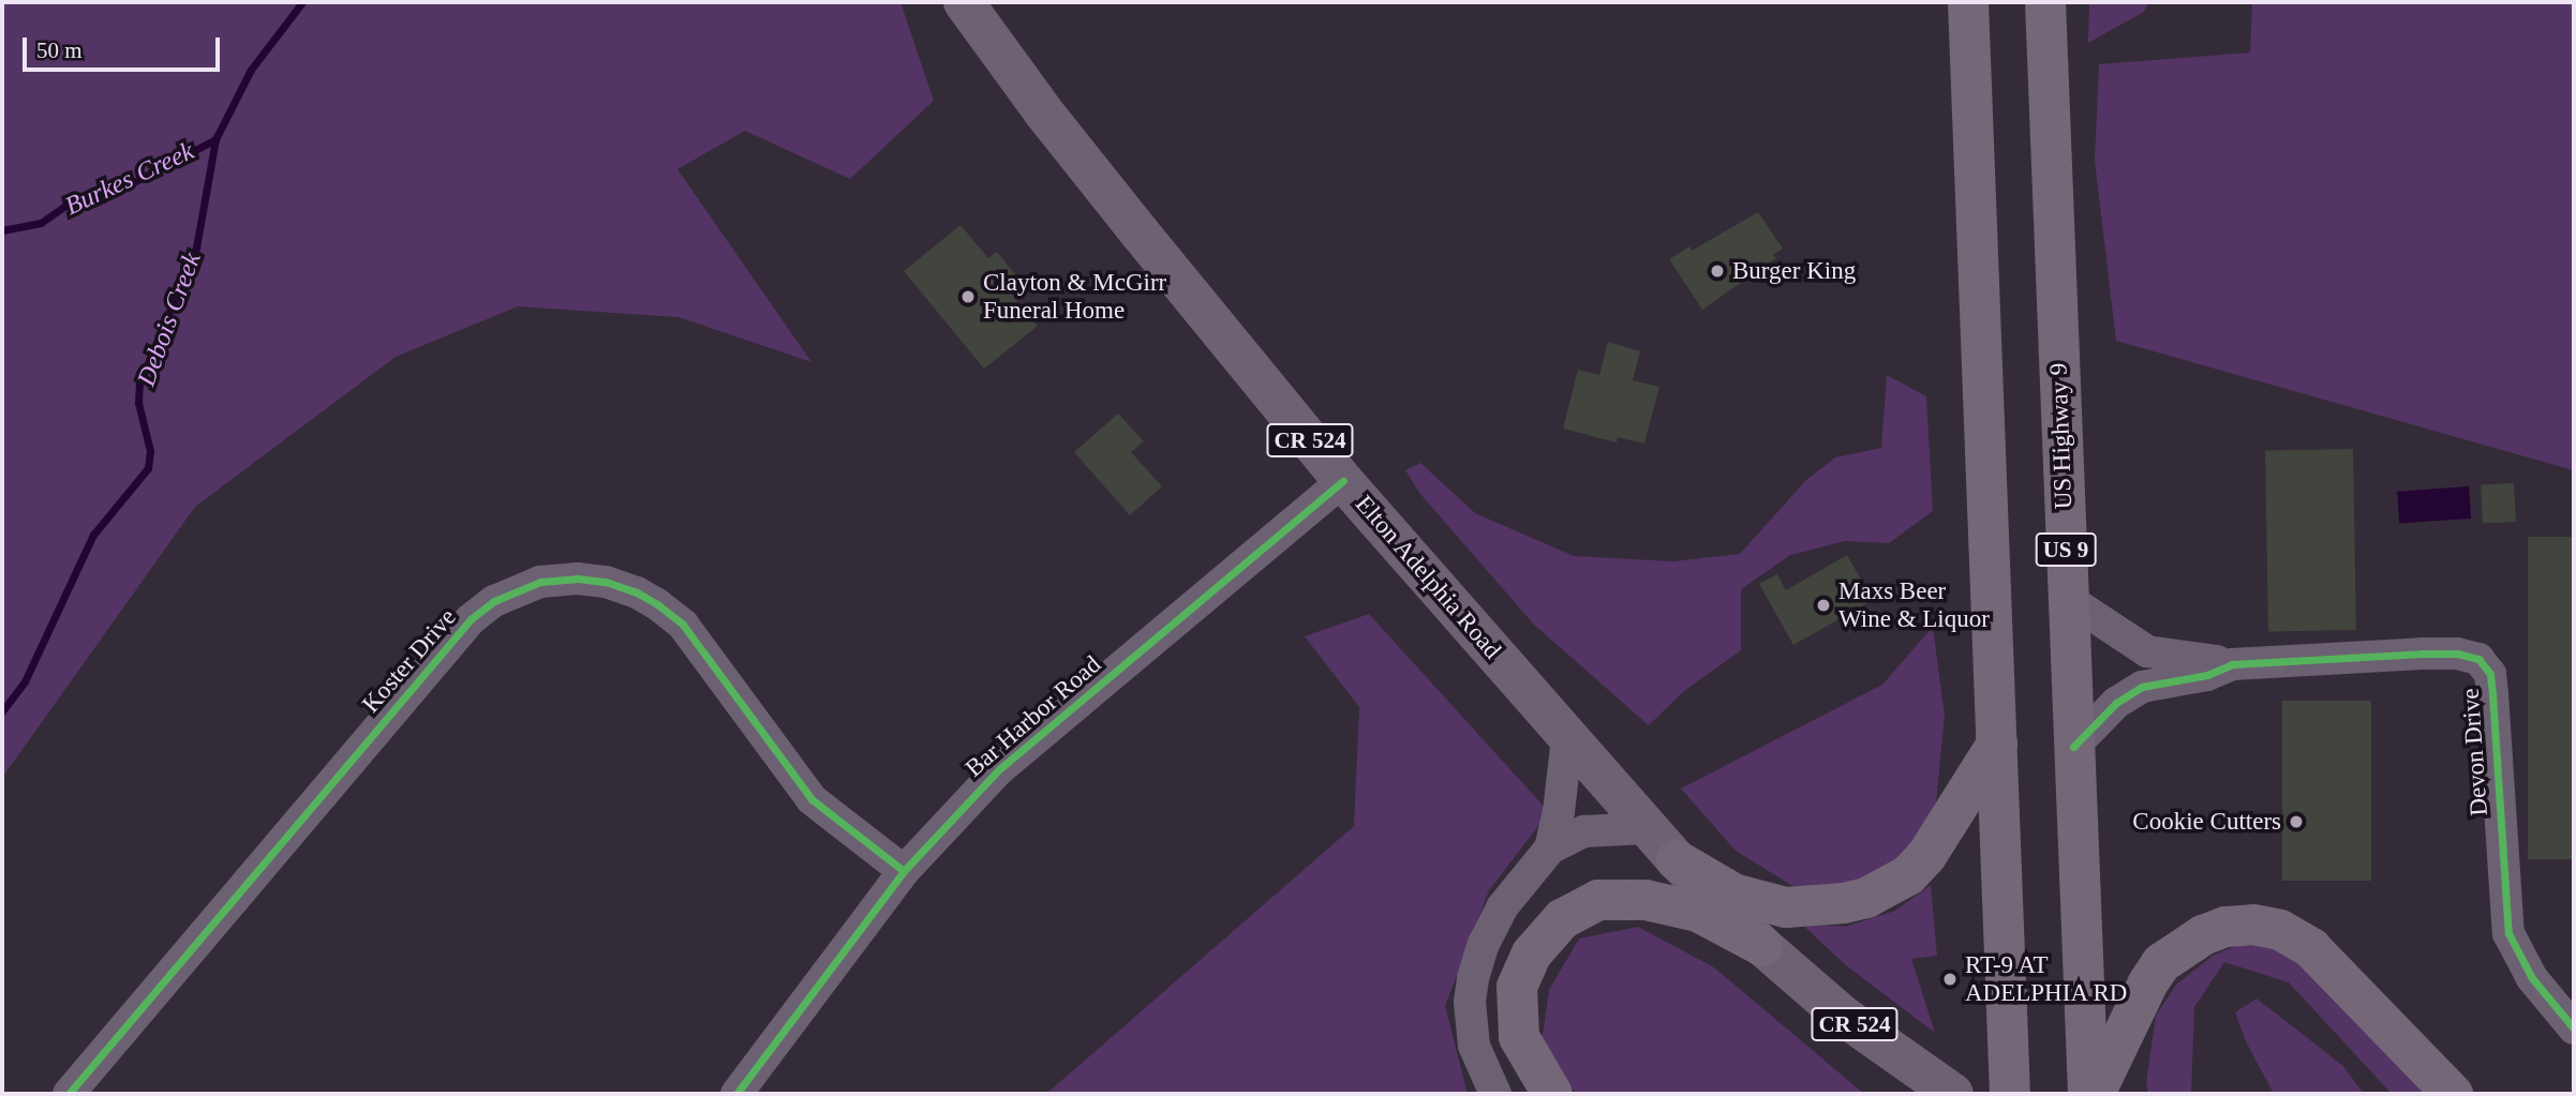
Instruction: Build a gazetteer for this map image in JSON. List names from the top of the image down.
{
  "streets": {
    "highway": ["US Highway 9", "US 9"],
    "main road": ["CR 524", "Elton Adelphia Road"],
    "street": ["Koster Drive", "Bar Harbor Road", "Devon Drive"]
  },
  "crossings": [
    ["Elton Adelphia Road", "Bar Harbor Road"],
    ["Koster Drive", "Bar Harbor Road"]
  ],
  "water": ["Burkes Creek", "Debois Creek"],
  "places": [
    "Burger King",
    "Clayton & McGirr Funeral Home",
    "Maxs Beer Wine & Liquor",
    "Cookie Cutters",
    "RT-9 AT ADELPHIA RD"
  ],
  "scale_bar": "50 m"
}
